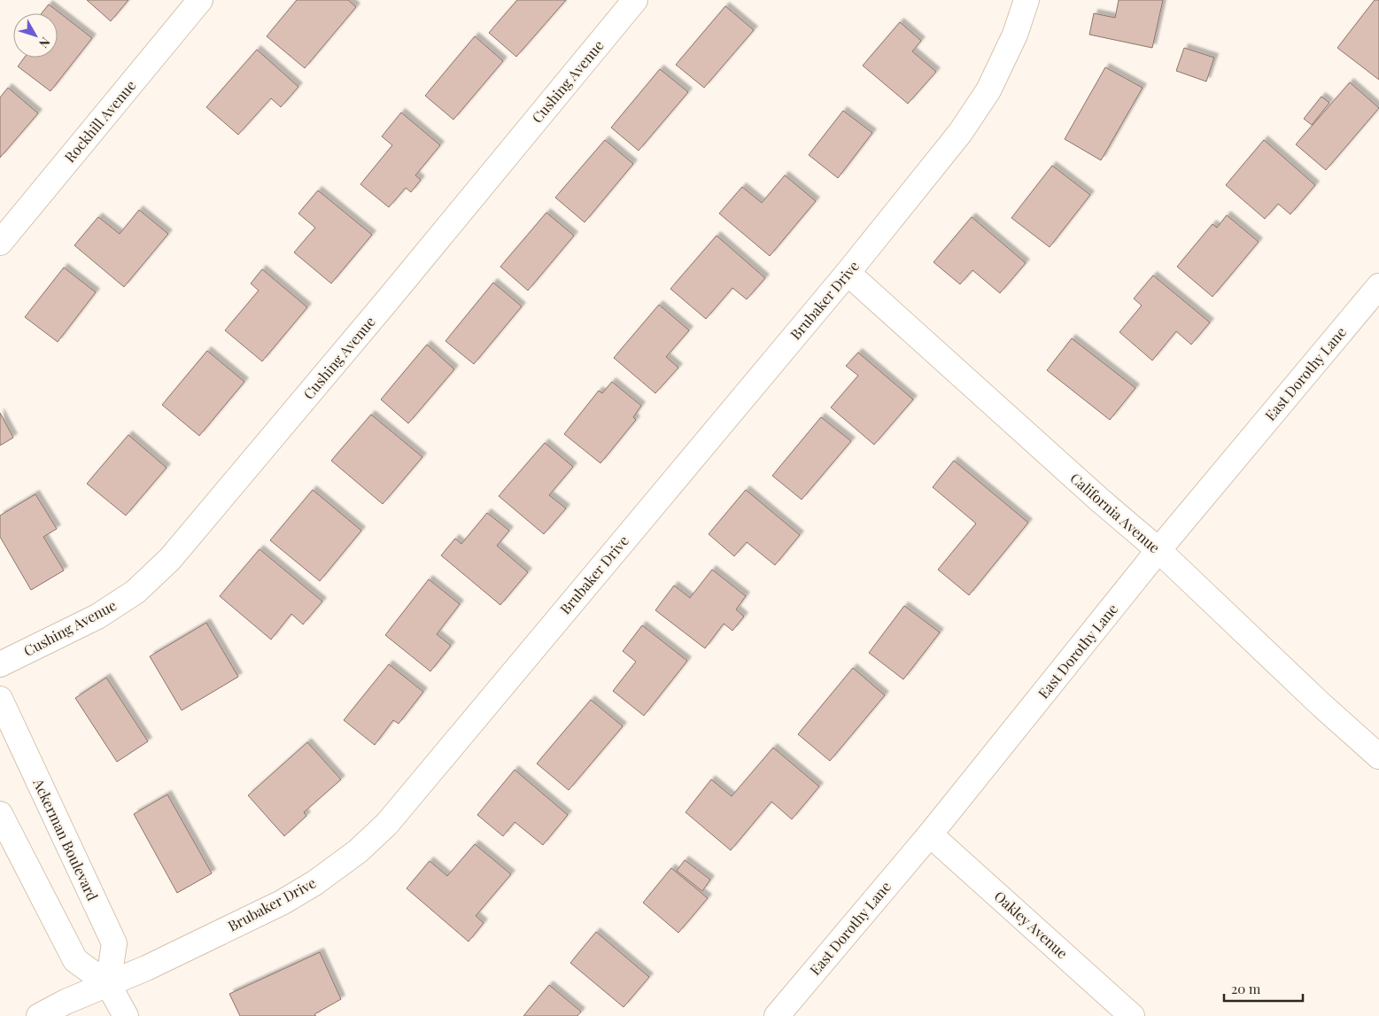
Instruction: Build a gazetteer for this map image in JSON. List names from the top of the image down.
{
  "streets": {
    "street": [
      "Cushing Avenue",
      "Rockhill Avenue",
      "Brubaker Drive",
      "East Dorothy Lane",
      "California Avenue",
      "Ackerman Boulevard",
      "Oakley Avenue"
    ]
  },
  "crossings": [
    ["Brubaker Drive", "California Avenue"],
    ["Brubaker Drive", "Ackerman Boulevard"],
    ["East Dorothy Lane", "California Avenue"],
    ["East Dorothy Lane", "Oakley Avenue"]
  ],
  "scale_bar": "20 m",
  "north": "bottom right"
}
